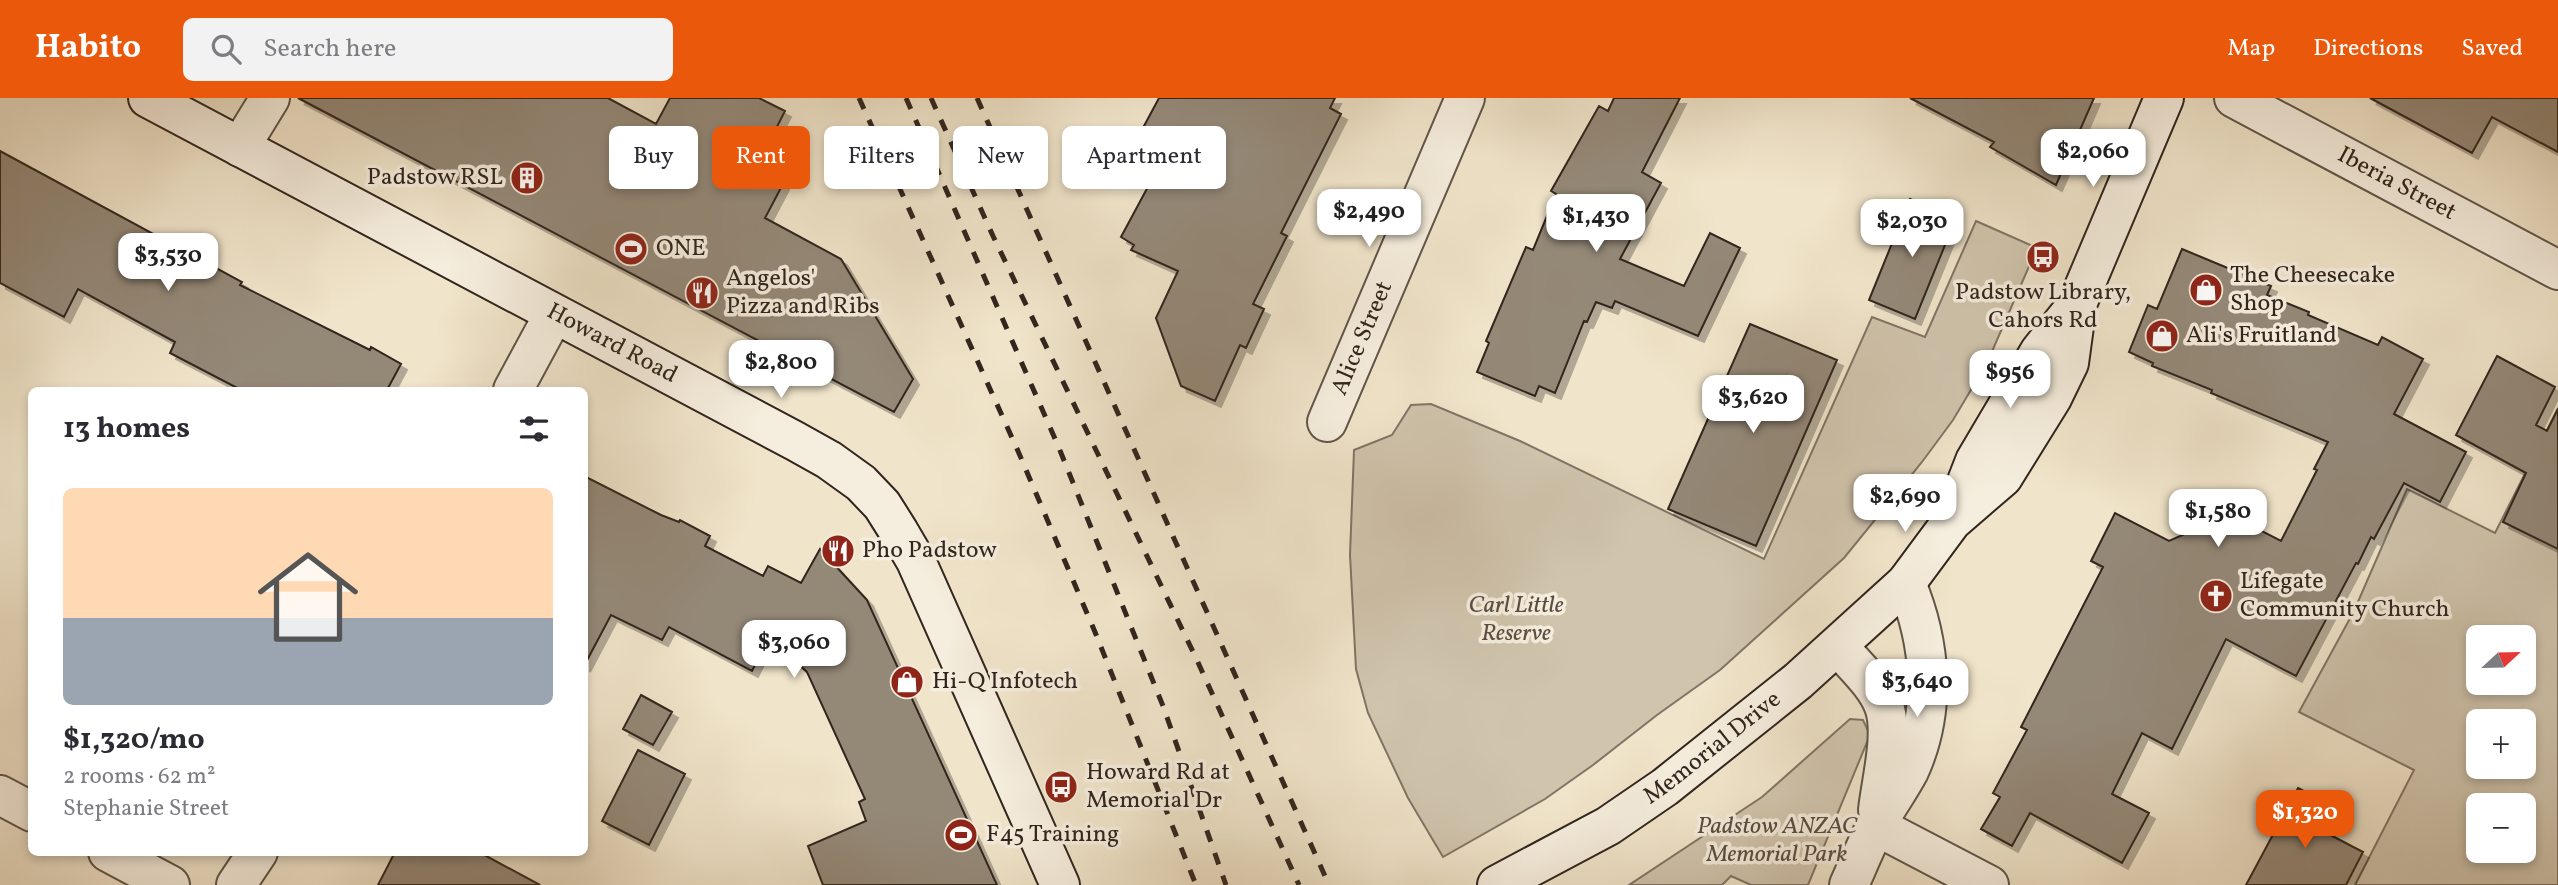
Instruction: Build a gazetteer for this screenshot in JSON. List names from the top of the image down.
{
  "streets": {
    "street": [
      "Iberia Street",
      "Alice Street",
      "Howard Road",
      "Memorial Drive"
    ]
  },
  "parks": ["Carl Little Reserve", "Padstow ANZAC Memorial Park"],
  "places": {
    "building": ["Padstow RSL"],
    "sports": ["ONE", "F45 Training"],
    "bus stop": ["Padstow Library, Cahors Rd", "Howard Rd at Memorial Dr"],
    "shop": ["The Cheesecake Shop", "Ali's Fruitland", "Hi-Q Infotech"],
    "restaurant": ["Angelos' Pizza and Ribs", "Pho Padstow"],
    "church": ["Lifegate Community Church"]
  },
  "north": "right",
  "page": {
    "header": "Habito",
    "search": "Search here",
    "nav": ["Map", "Directions", "Saved"],
    "chip": [
      "Buy",
      "Rent",
      "Filters",
      "New",
      "Apartment"
    ],
    "price": [
      "$2,060",
      "$2,490",
      "$1,430",
      "$2,030",
      "$3,530",
      "$2,800",
      "$956",
      "$3,620",
      "$2,690",
      "$1,580",
      "$3,060",
      "$3,640",
      "$1,320"
    ],
    "heading": "13 homes",
    "list": [
      {
        "name": "$1,320/mo",
        "note": "2 rooms · 62 m² · Stephanie Street"
      }
    ],
    "map_buttons": ["+", "−"]
  }
}
